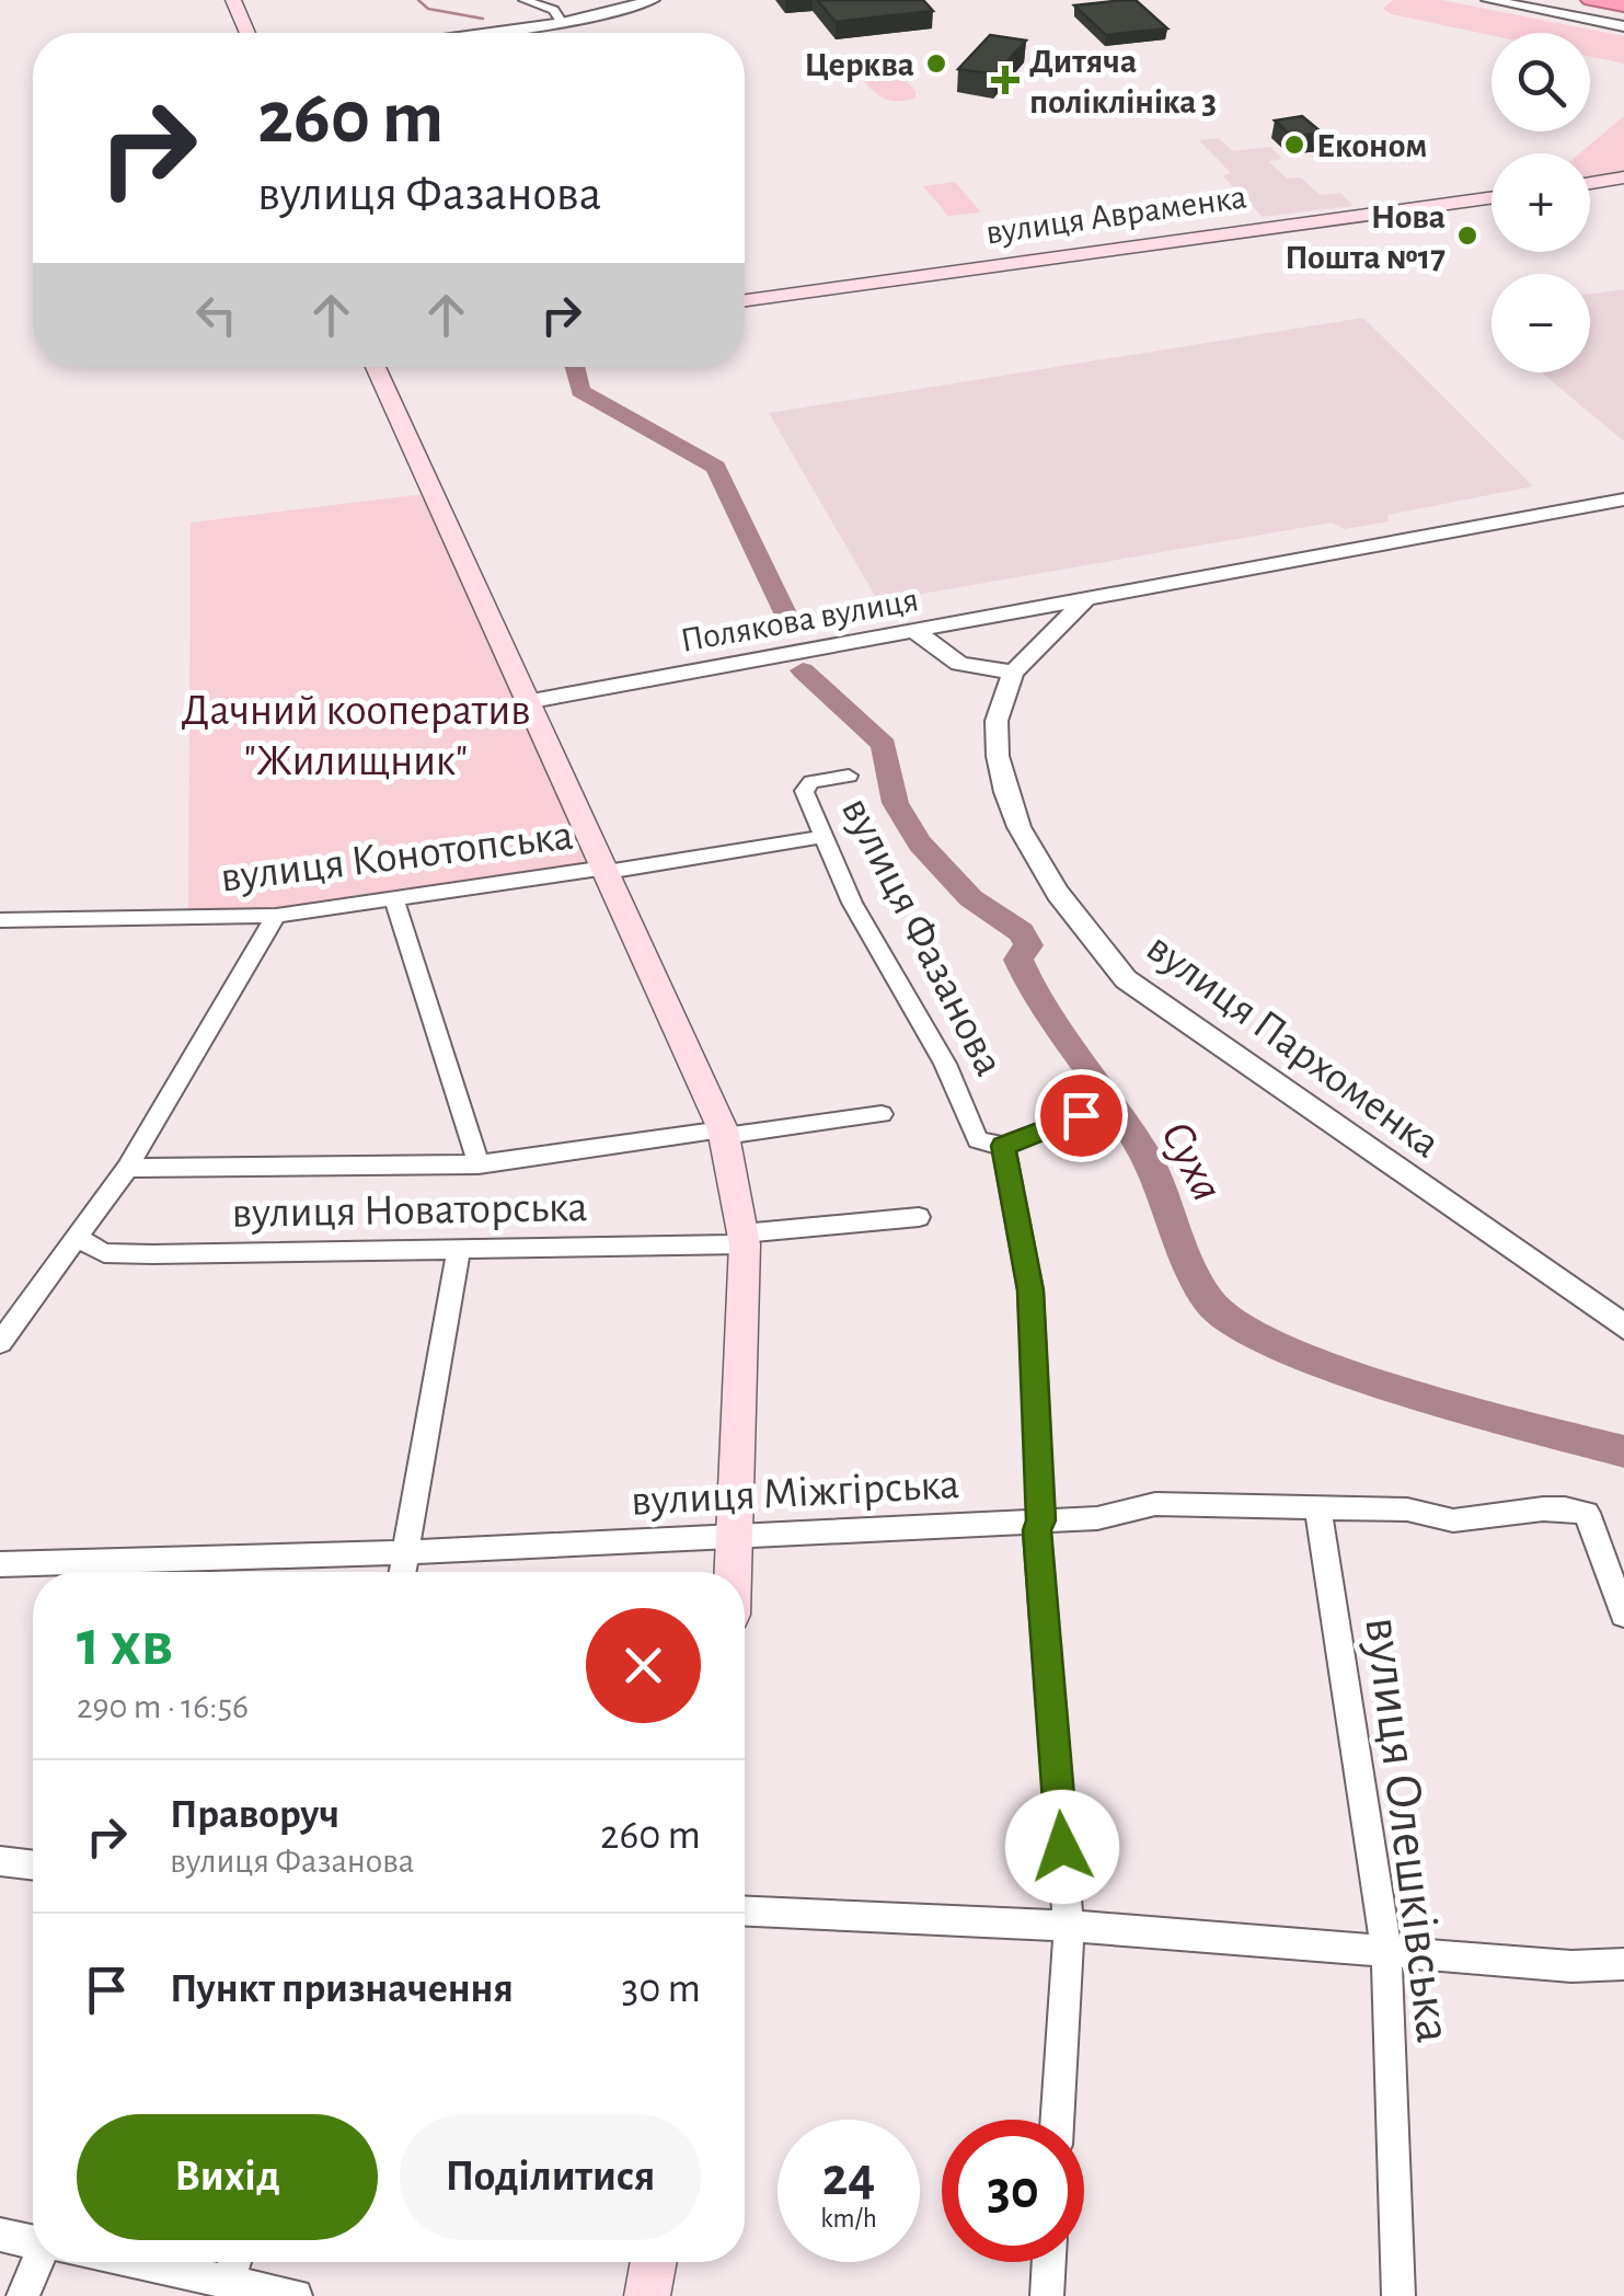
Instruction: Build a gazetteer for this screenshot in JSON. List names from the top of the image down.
{
  "streets": {
    "main road": ["вулиця Авраменка"],
    "street": [
      "Полякова вулиця",
      "вулиця Конотопська",
      "вулиця Фазанова",
      "вулиця Пархоменка",
      "вулиця Новаторська",
      "вулиця Міжгірська",
      "вулиця Олешківська"
    ]
  },
  "crossings": [
    ["вулиця Конотопська", "вулиця Фазанова"],
    ["вулиця Міжгірська", "вулиця Олешківська"]
  ],
  "water": ["Суха"],
  "parks": ["Дачний кооператив \"Жилищник\""],
  "places": {
    "other": ["Церква", "Економ", "Нова Пошта №17"],
    "health": ["Дитяча поліклініка 3"]
  },
  "page": {
    "map_buttons": ["+", "−"],
    "turn": ["260 m", "вулиця Фазанова"],
    "heading": ["1 хв", "290 m · 16:56"],
    "list": [
      {
        "name": "Праворуч",
        "note": "вулиця Фазанова",
        "value": "260 m"
      },
      {
        "name": "Пункт призначення",
        "value": "30 m"
      }
    ],
    "buttons": ["Вихід", "Поділитися"],
    "speed": "24 km/h",
    "limit": "30"
  }
}
